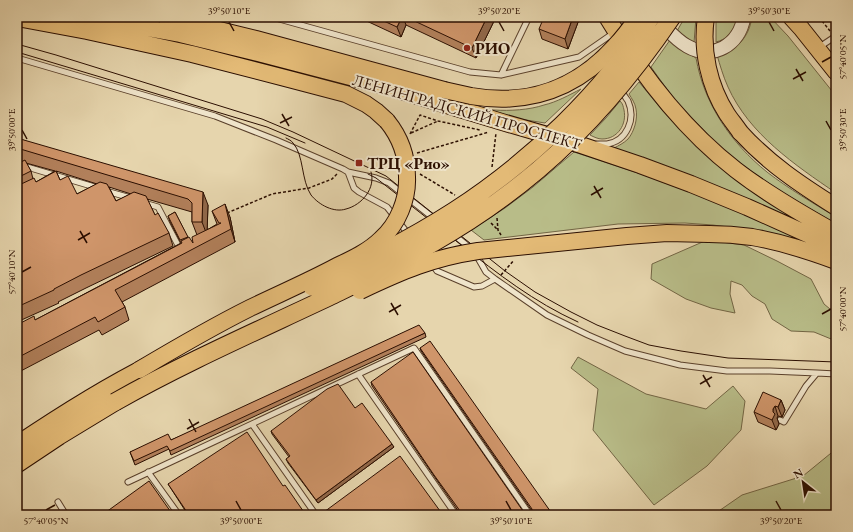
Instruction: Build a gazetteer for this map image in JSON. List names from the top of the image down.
{
  "streets": {
    "main road": ["ЛЕНИНГРАДСКИЙ ПРОСПЕКТ"]
  },
  "places": {
    "other": ["РИО"],
    "transit": ["ТРЦ «Рио»"]
  },
  "north": "top left",
  "coordinates": [
    "39°50'10\"E",
    "39°50'20\"E",
    "39°50'30\"E",
    "57°40'05\"N",
    "39°50'00\"E",
    "57°40'10\"N",
    "57°40'00\"N"
  ]
}
